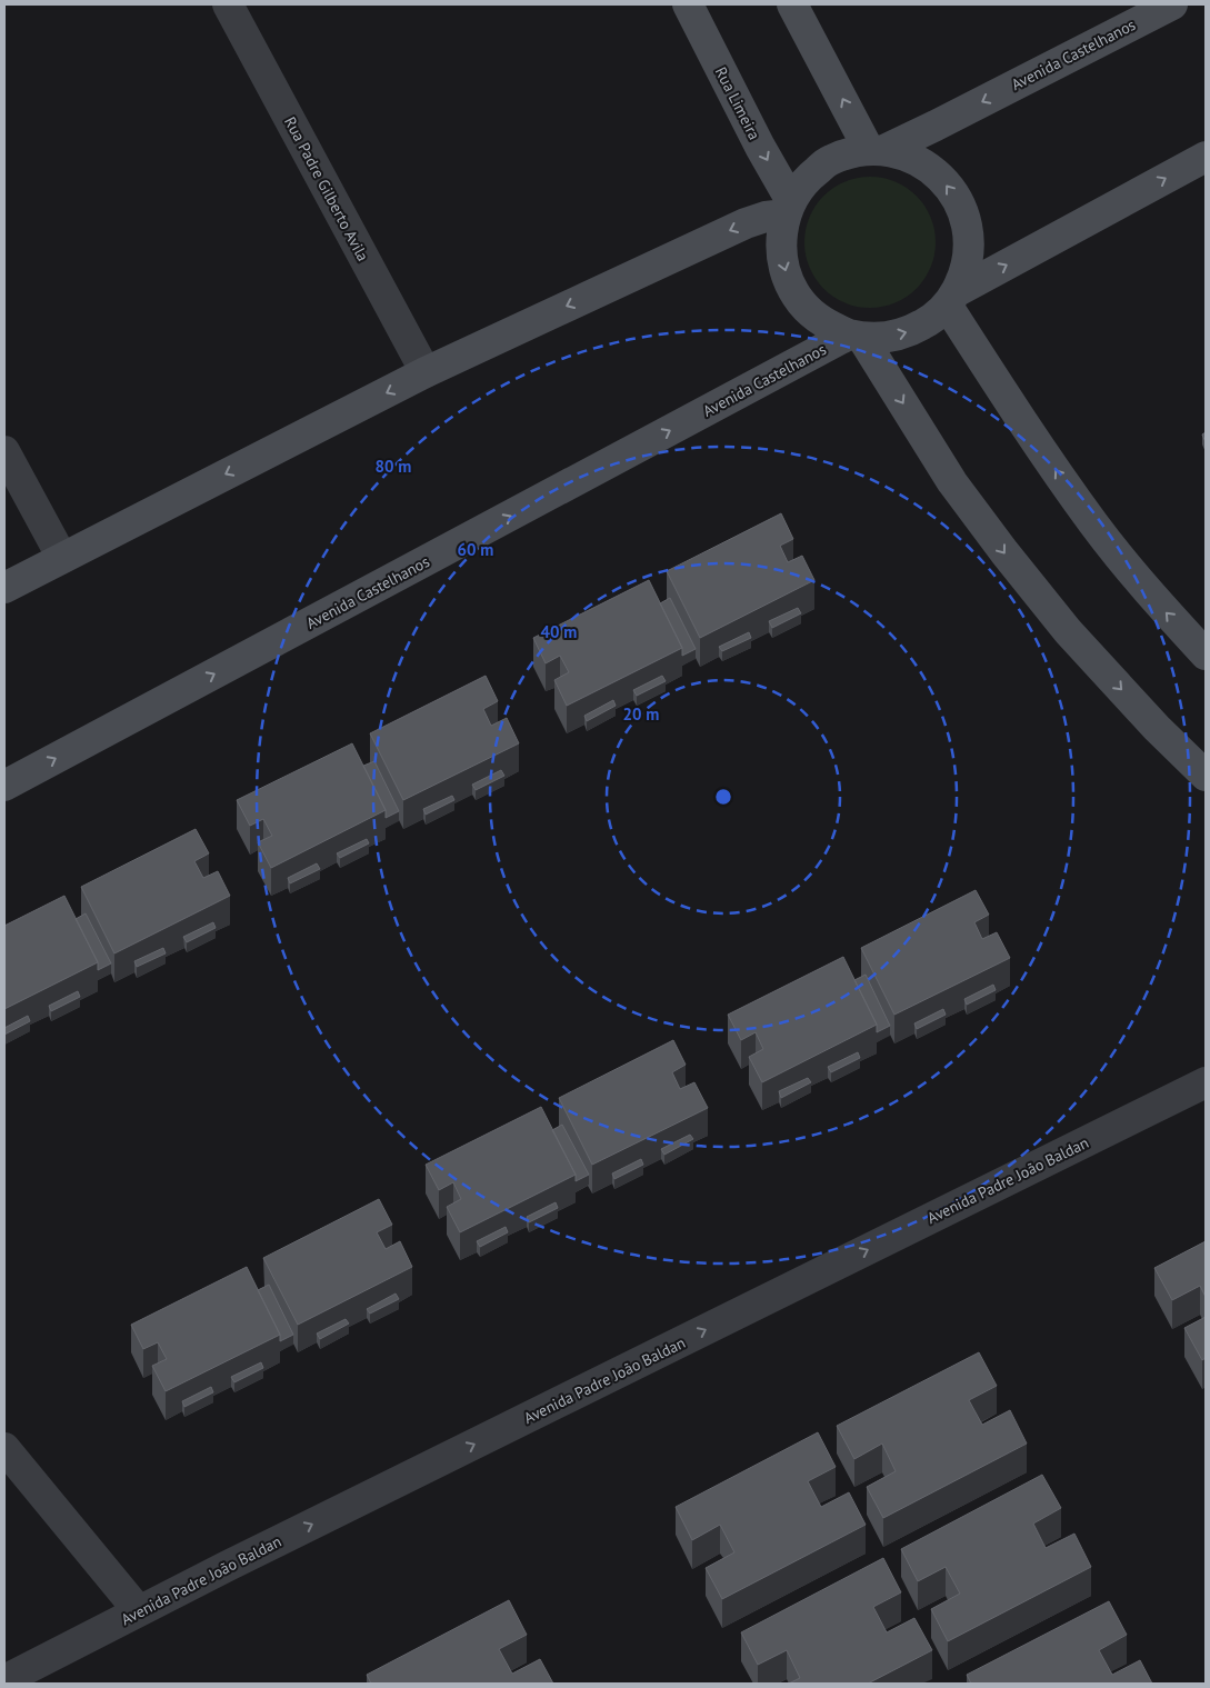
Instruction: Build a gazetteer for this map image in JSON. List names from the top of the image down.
{
  "streets": {
    "main road": ["Avenida Castelhanos", "Rua Limeira"],
    "street": ["Rua Padre Gilberto Avila", "Avenida Padre João Baldan"]
  },
  "crossings": [
    ["Avenida Castelhanos", "Rua Limeira"]
  ],
  "one_way": ["Avenida Padre João Baldan"],
  "rings": [
    "80 m",
    "60 m",
    "40 m",
    "20 m"
  ]
}
